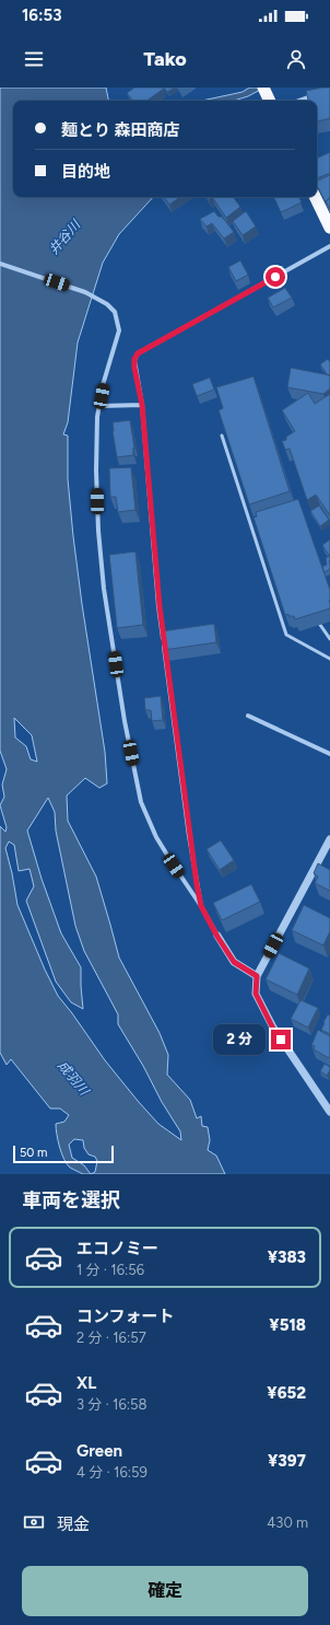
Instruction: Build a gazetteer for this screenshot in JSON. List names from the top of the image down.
{
  "water": ["井谷川", "成羽川"],
  "scale_bar": "50 m",
  "page": {
    "status": "16:53",
    "header": "Tako",
    "banner": ["麺とり 森田商店", "目的地"],
    "bubble": "2 分",
    "scale": "50 m",
    "heading": "車両を選択",
    "list": [
      {
        "name": "エコノミー",
        "note": "1 分 · 16:56",
        "value": "¥383"
      },
      {
        "name": "コンフォート",
        "note": "2 分 · 16:57",
        "value": "¥518"
      },
      {
        "name": "XL",
        "note": "3 分 · 16:58",
        "value": "¥652"
      },
      {
        "name": "Green",
        "note": "4 分 · 16:59",
        "value": "¥397"
      }
    ],
    "pay": ["現金", "430 m"],
    "buttons": "確定"
  }
}
